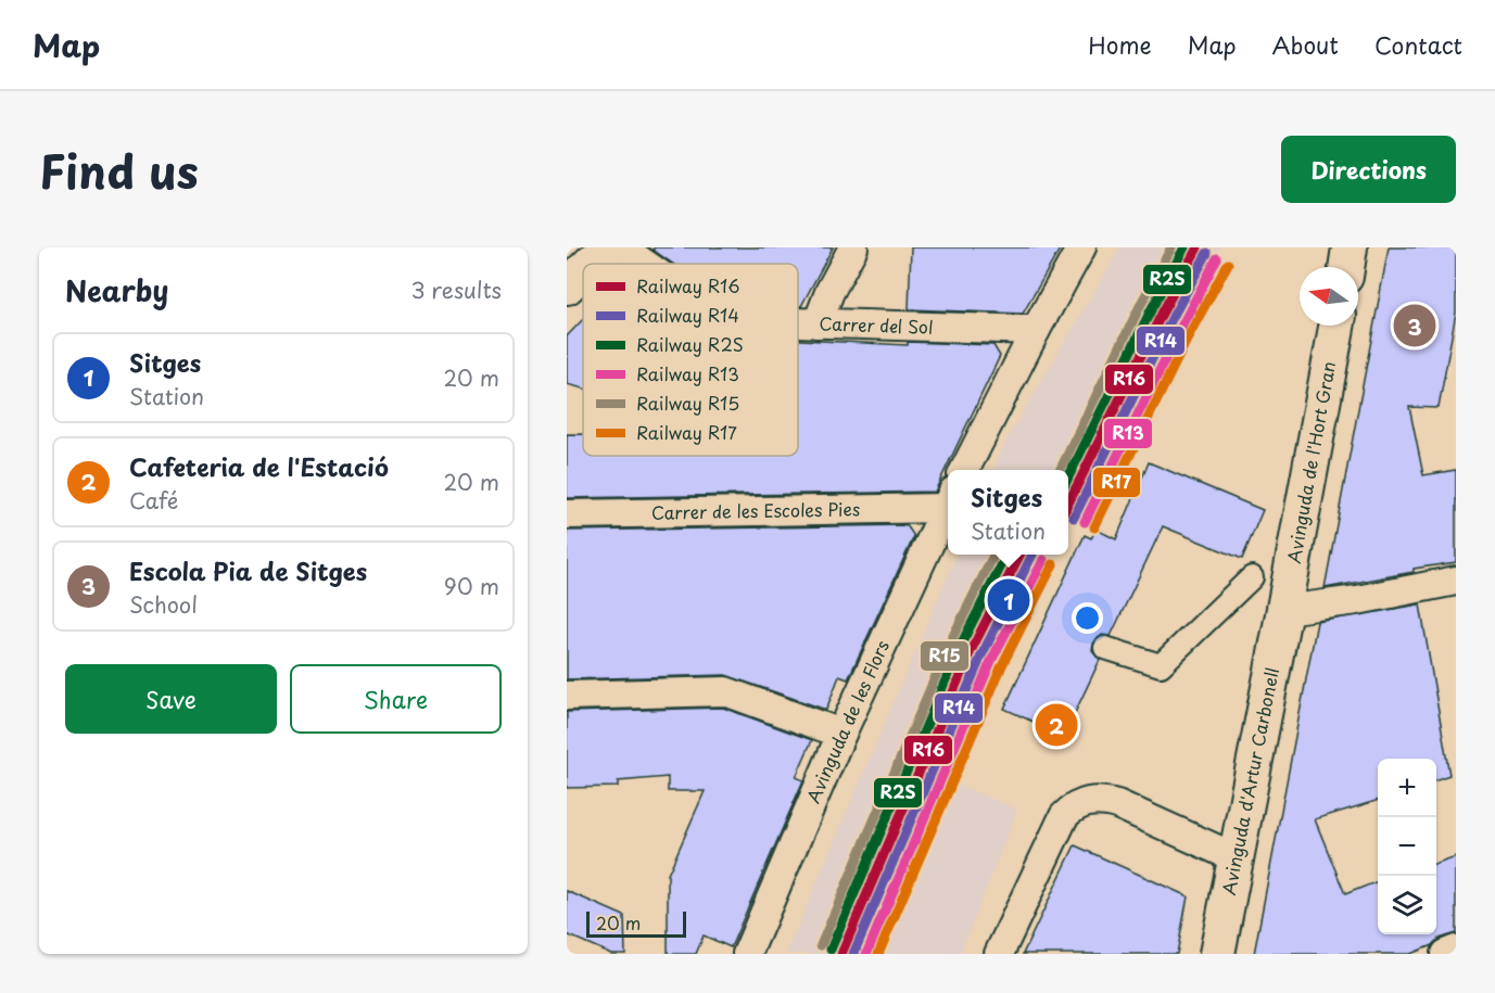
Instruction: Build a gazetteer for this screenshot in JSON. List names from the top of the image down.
{
  "streets": {
    "street": [
      "Carrer del Sol",
      "Avinguda de l'Hort Gran",
      "Carrer de les Escoles Pies",
      "Avinguda de les Flors",
      "Avinguda d'Artur Carbonell"
    ]
  },
  "crossings": [
    ["Avinguda de l'Hort Gran", "Avinguda d'Artur Carbonell"]
  ],
  "lines": [
    "rail line R16",
    "rail line R2S",
    "rail line R15",
    "rail line R14",
    "rail line R13",
    "rail line R17"
  ],
  "legend": [
    "Railway R16",
    "Railway R14",
    "Railway R2S",
    "Railway R13",
    "Railway R15",
    "Railway R17"
  ],
  "scale_bar": "20 m",
  "north": "left",
  "page": {
    "header": "Map",
    "nav": [
      "Home",
      "Map",
      "About",
      "Contact"
    ],
    "title": "Find us",
    "buttons": [
      "Directions",
      ["Save", "Share"]
    ],
    "heading": ["Nearby", "3 results"],
    "pins": ["3", "1", "2"],
    "list": [
      {
        "mark": "1",
        "name": "Sitges",
        "note": "Station",
        "value": "20 m"
      },
      {
        "mark": "2",
        "name": "Cafeteria de l'Estació",
        "note": "Café",
        "value": "20 m"
      },
      {
        "mark": "3",
        "name": "Escola Pia de Sitges",
        "note": "School",
        "value": "90 m"
      }
    ],
    "popup": ["Sitges", "Station"],
    "map_buttons": ["+", "−"],
    "scale": "20 m"
  }
}
